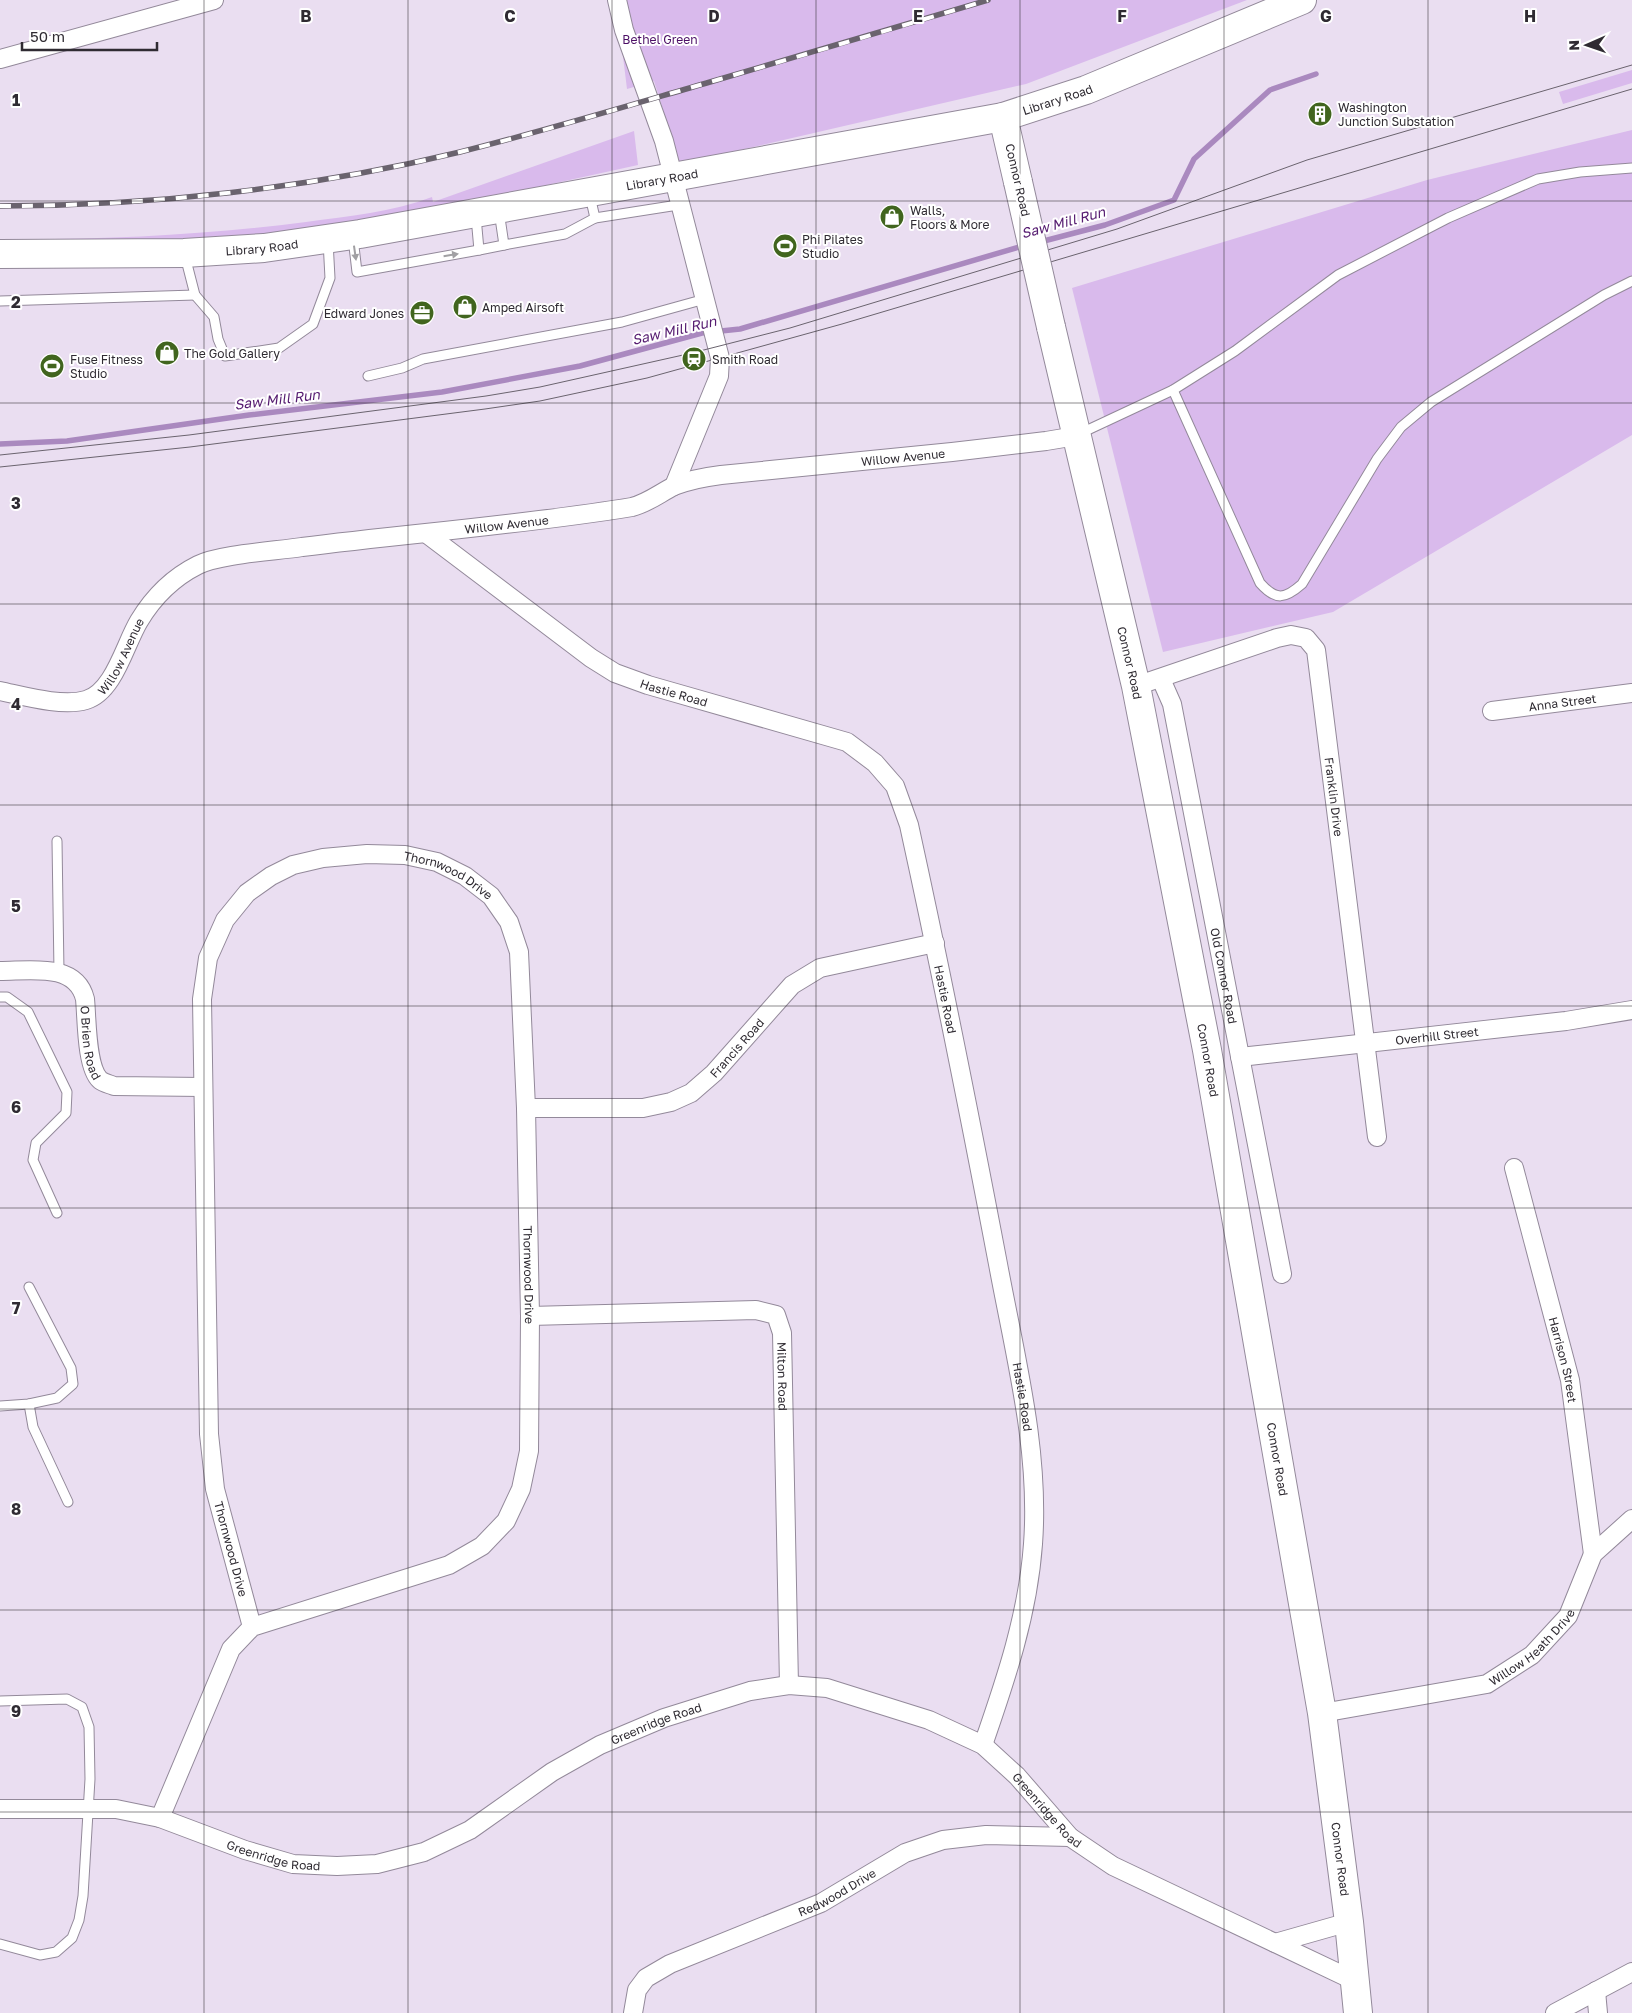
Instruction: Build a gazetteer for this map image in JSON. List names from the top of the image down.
{
  "streets": {
    "main road": ["Library Road", "Connor Road"],
    "street": [
      "Willow Avenue",
      "Hastie Road",
      "Anna Street",
      "Franklin Drive",
      "Thornwood Drive",
      "Old Connor Road",
      "Overhill Street",
      "O Brien Road",
      "Francis Road",
      "Harrison Street",
      "Milton Road",
      "Willow Heath Drive",
      "Greenridge Road",
      "Redwood Drive"
    ]
  },
  "crossings": [
    ["Library Road", "Connor Road"],
    ["Connor Road", "Willow Avenue"],
    ["Connor Road", "Franklin Drive"],
    ["Connor Road", "Old Connor Road"],
    ["Connor Road", "Willow Heath Drive"],
    ["Connor Road", "Greenridge Road"],
    ["Willow Avenue", "Hastie Road"],
    ["Hastie Road", "Francis Road"],
    ["Hastie Road", "Greenridge Road"],
    ["Franklin Drive", "Old Connor Road"],
    ["Franklin Drive", "Overhill Street"],
    ["Thornwood Drive", "O Brien Road"],
    ["Thornwood Drive", "Francis Road"],
    ["Thornwood Drive", "Milton Road"],
    ["Thornwood Drive", "Greenridge Road"],
    ["Old Connor Road", "Overhill Street"],
    ["Harrison Street", "Willow Heath Drive"],
    ["Milton Road", "Greenridge Road"],
    ["Greenridge Road", "Redwood Drive"]
  ],
  "water": ["Saw Mill Run"],
  "parks": ["Bethel Green"],
  "places": {
    "building": ["Washington Junction Substation"],
    "shop": ["Walls, Floors & More", "Amped Airsoft", "The Gold Gallery"],
    "sports": ["Phi Pilates Studio", "Fuse Fitness Studio"],
    "office": ["Edward Jones"],
    "station": ["Smith Road"]
  },
  "scale_bar": "50 m",
  "north": "left",
  "grid": {
    "columns": [
      "B",
      "C",
      "D",
      "E",
      "F",
      "G",
      "H"
    ],
    "rows": [
      "1",
      "2",
      "3",
      "4",
      "5",
      "6",
      "7",
      "8",
      "9"
    ]
  }
}
